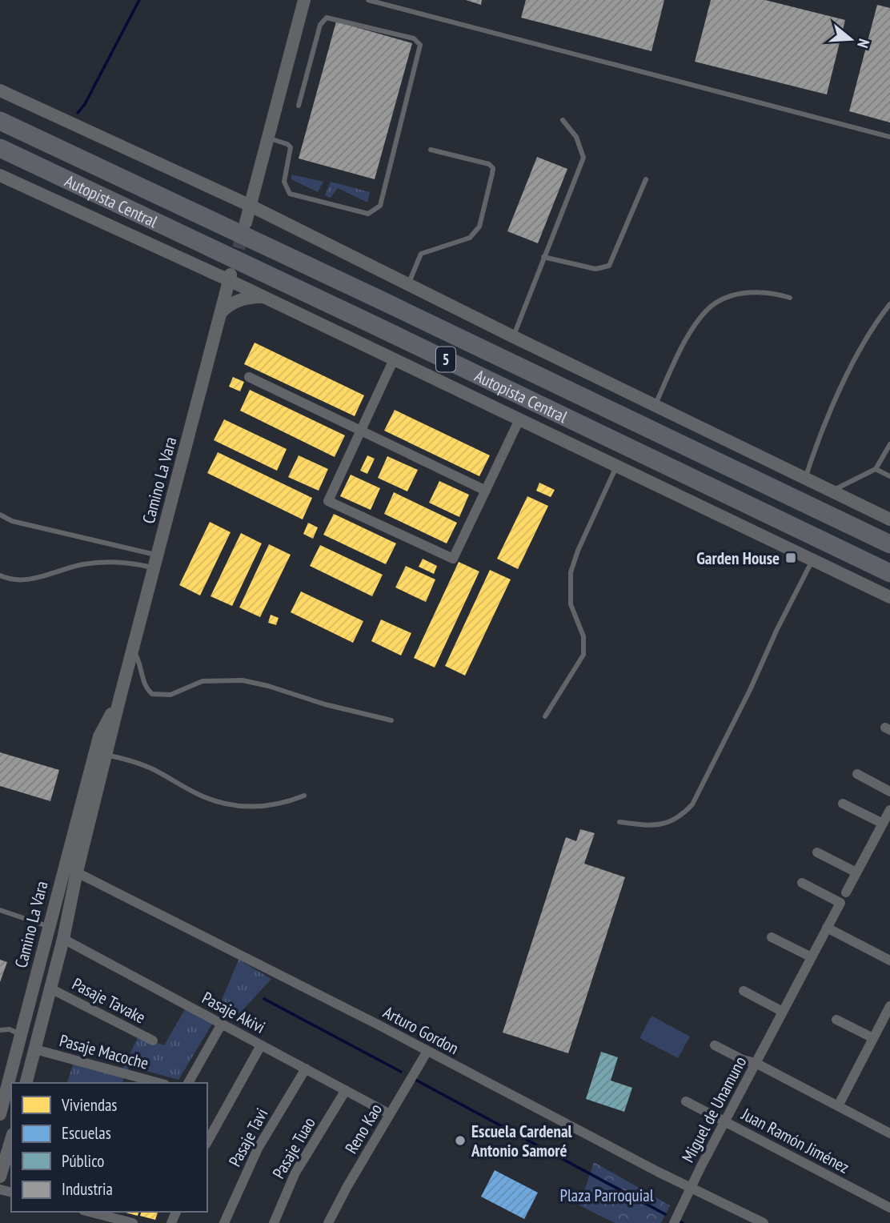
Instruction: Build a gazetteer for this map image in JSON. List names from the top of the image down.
{
  "streets": {
    "highway": ["Autopista Central", "5"],
    "street": [
      "Camino La Vara",
      "Pasaje Tavake",
      "Pasaje Akivi",
      "Arturo Gordon",
      "Pasaje Macoche",
      "Miguel de Unamuno",
      "Reno Kao",
      "Pasaje Tavi",
      "Juan Ramón Jiménez",
      "Pasaje Tuao"
    ]
  },
  "crossings": [
    ["Camino La Vara", "Pasaje Tavake"],
    ["Camino La Vara", "Pasaje Akivi"],
    ["Camino La Vara", "Arturo Gordon"],
    ["Camino La Vara", "Pasaje Macoche"],
    ["Pasaje Akivi", "Reno Kao"],
    ["Pasaje Akivi", "Pasaje Tavi"],
    ["Pasaje Akivi", "Pasaje Tuao"],
    ["Arturo Gordon", "Miguel de Unamuno"],
    ["Arturo Gordon", "Reno Kao"],
    ["Miguel de Unamuno", "Juan Ramón Jiménez"]
  ],
  "parks": ["Plaza Parroquial"],
  "places": {
    "transit": ["Garden House"],
    "other": ["Escuela Cardenal Antonio Samoré"]
  },
  "legend": [
    "Viviendas",
    "Escuelas",
    "Público",
    "Industria"
  ],
  "north": "right"
}
